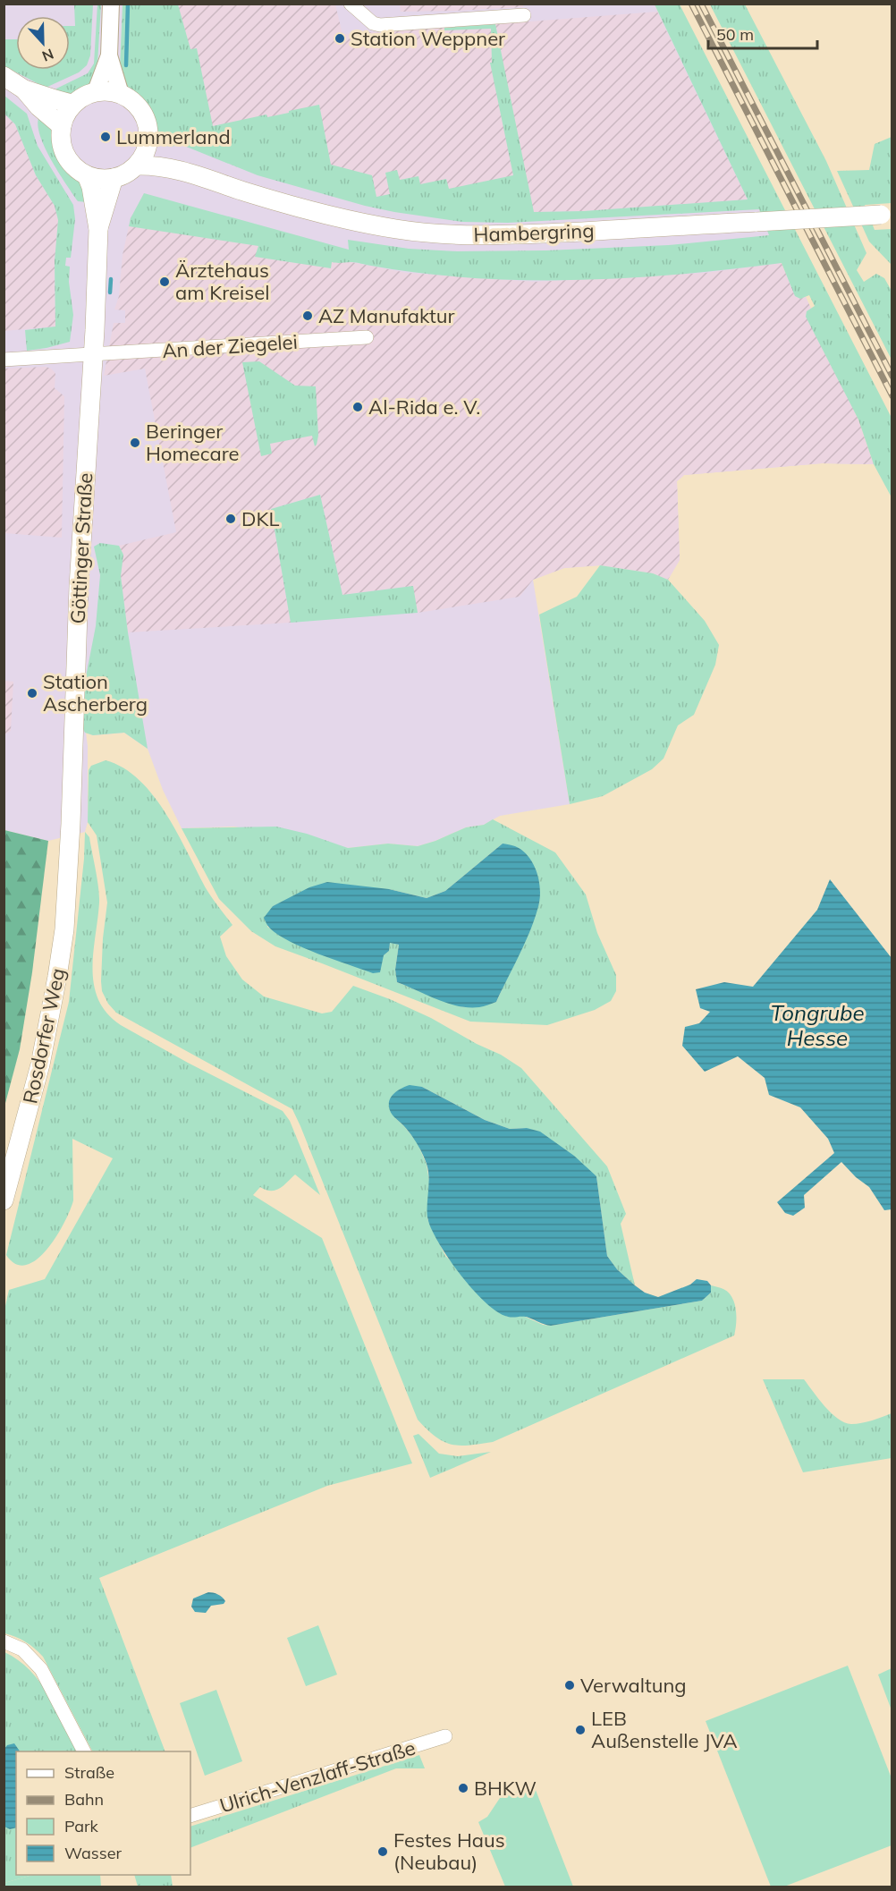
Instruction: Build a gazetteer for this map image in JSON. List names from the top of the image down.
{
  "streets": {
    "main road": ["Hambergring", "Göttinger Straße", "Rosdorfer Weg"],
    "street": ["An der Ziegelei", "Ulrich-Venzlaff-Straße"]
  },
  "crossings": [
    ["Hambergring", "Göttinger Straße"],
    ["An der Ziegelei", "Göttinger Straße"],
    ["Göttinger Straße", "Rosdorfer Weg"]
  ],
  "water": ["Tongrube Hesse"],
  "places": [
    "Station Weppner",
    "Lummerland",
    "Ärztehaus am Kreisel",
    "AZ Manufaktur",
    "Al-Rida e. V.",
    "Beringer Homecare",
    "DKL",
    "Station Ascherberg",
    "Verwaltung",
    "LEB Außenstelle JVA",
    "BHKW",
    "Festes Haus (Neubau)"
  ],
  "legend": [
    "Straße",
    "Bahn",
    "Park",
    "Wasser"
  ],
  "scale_bar": "50 m",
  "north": "bottom"
}
